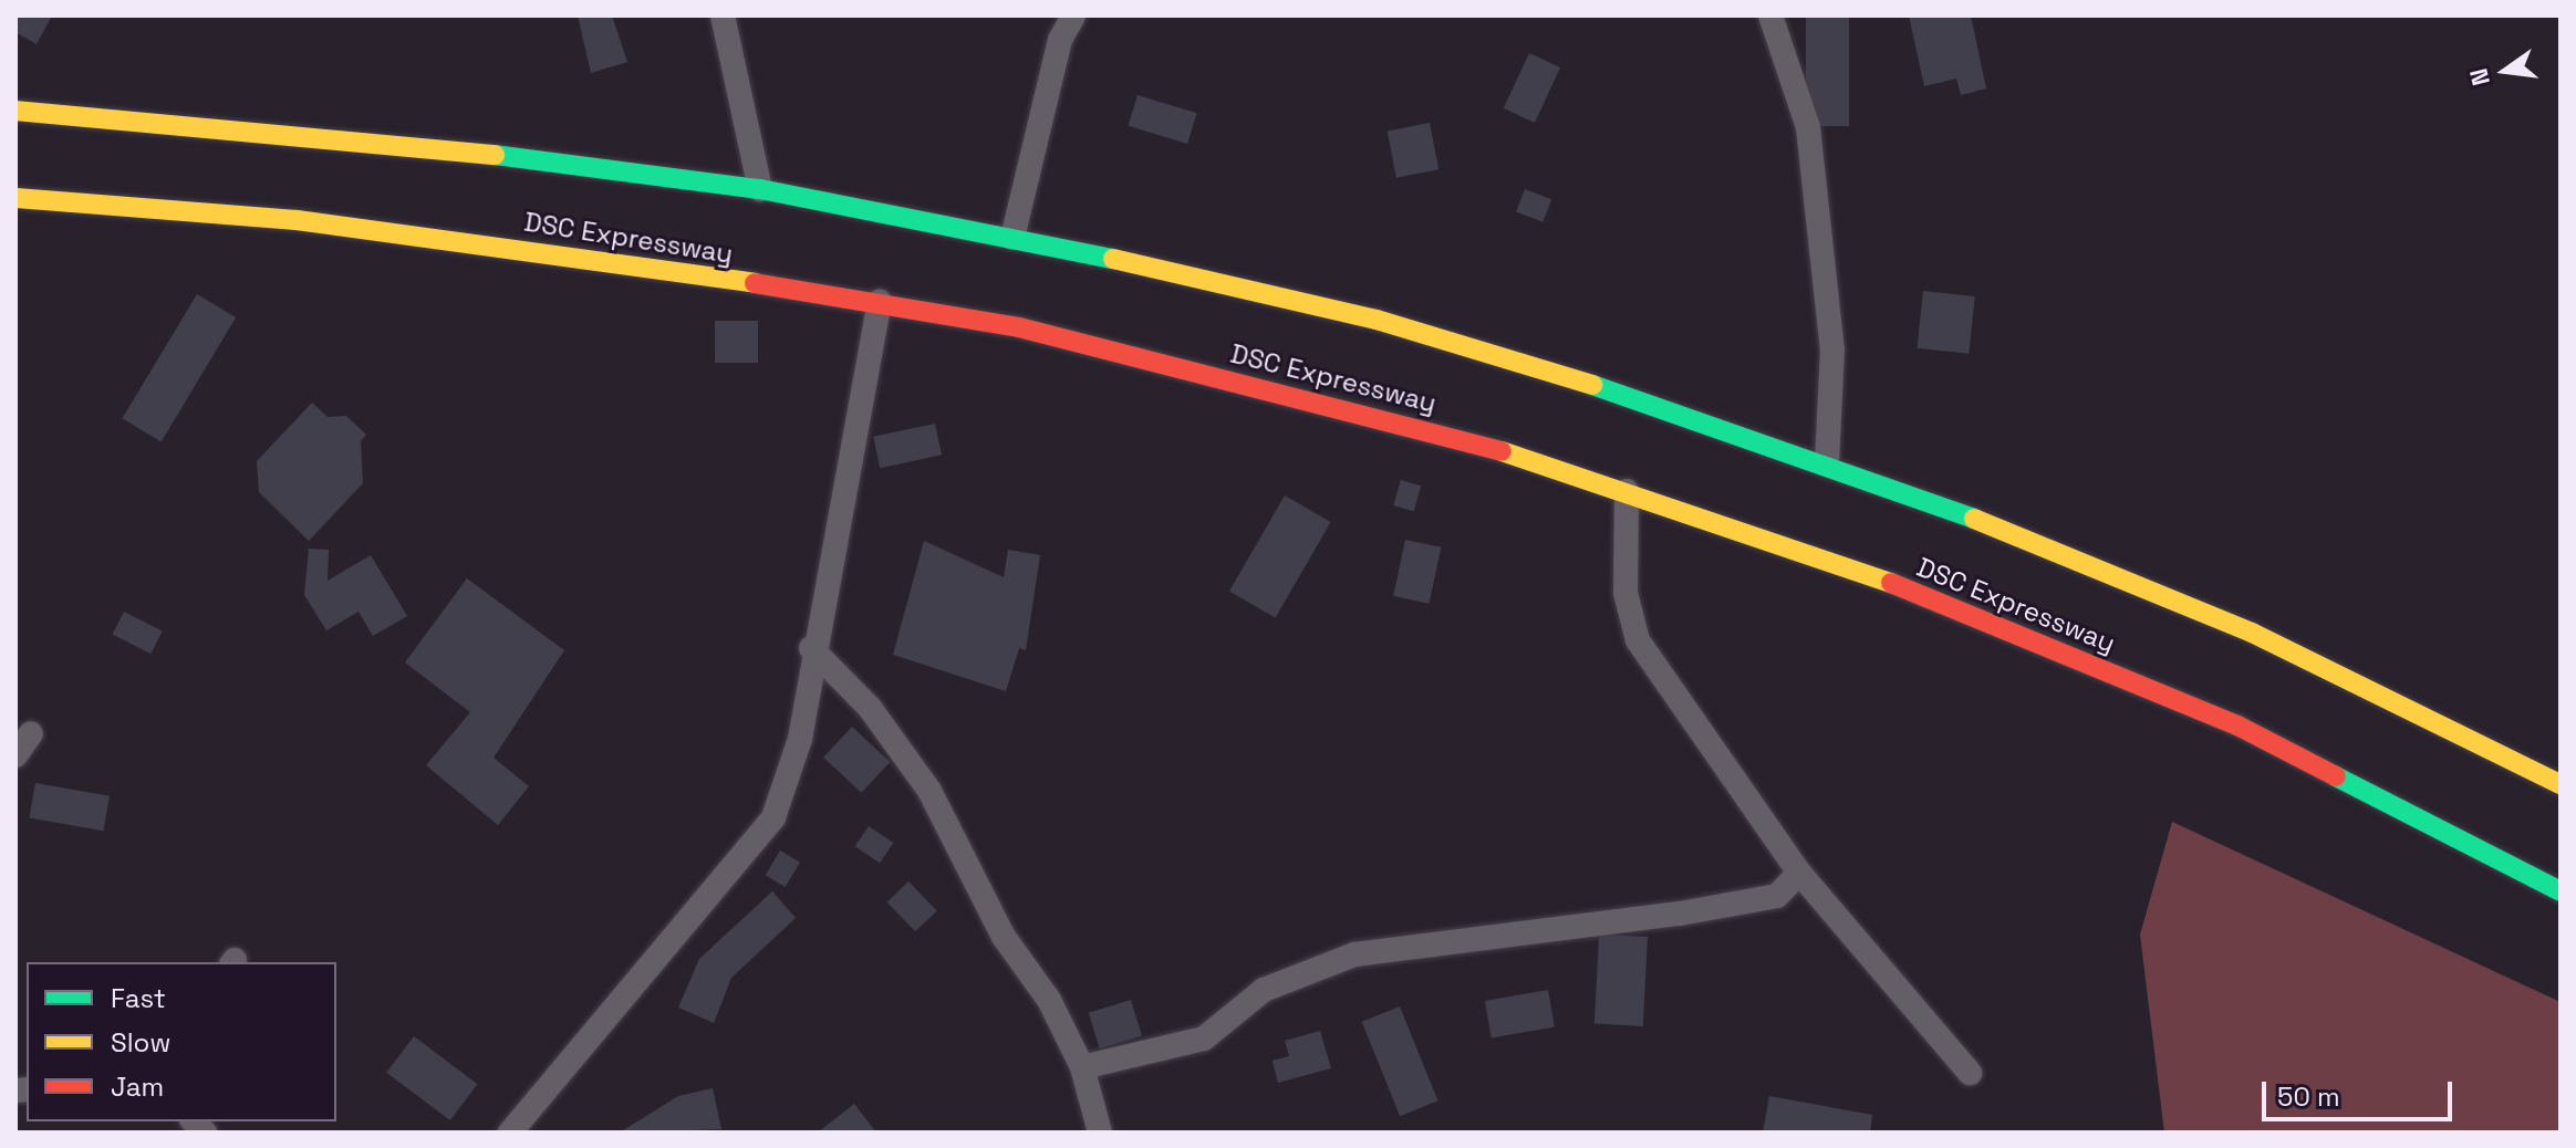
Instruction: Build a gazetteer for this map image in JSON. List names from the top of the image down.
{
  "streets": {
    "main road": ["DSC Expressway"]
  },
  "legend": ["Fast", "Slow", "Jam"],
  "scale_bar": "50 m",
  "north": "left"
}
